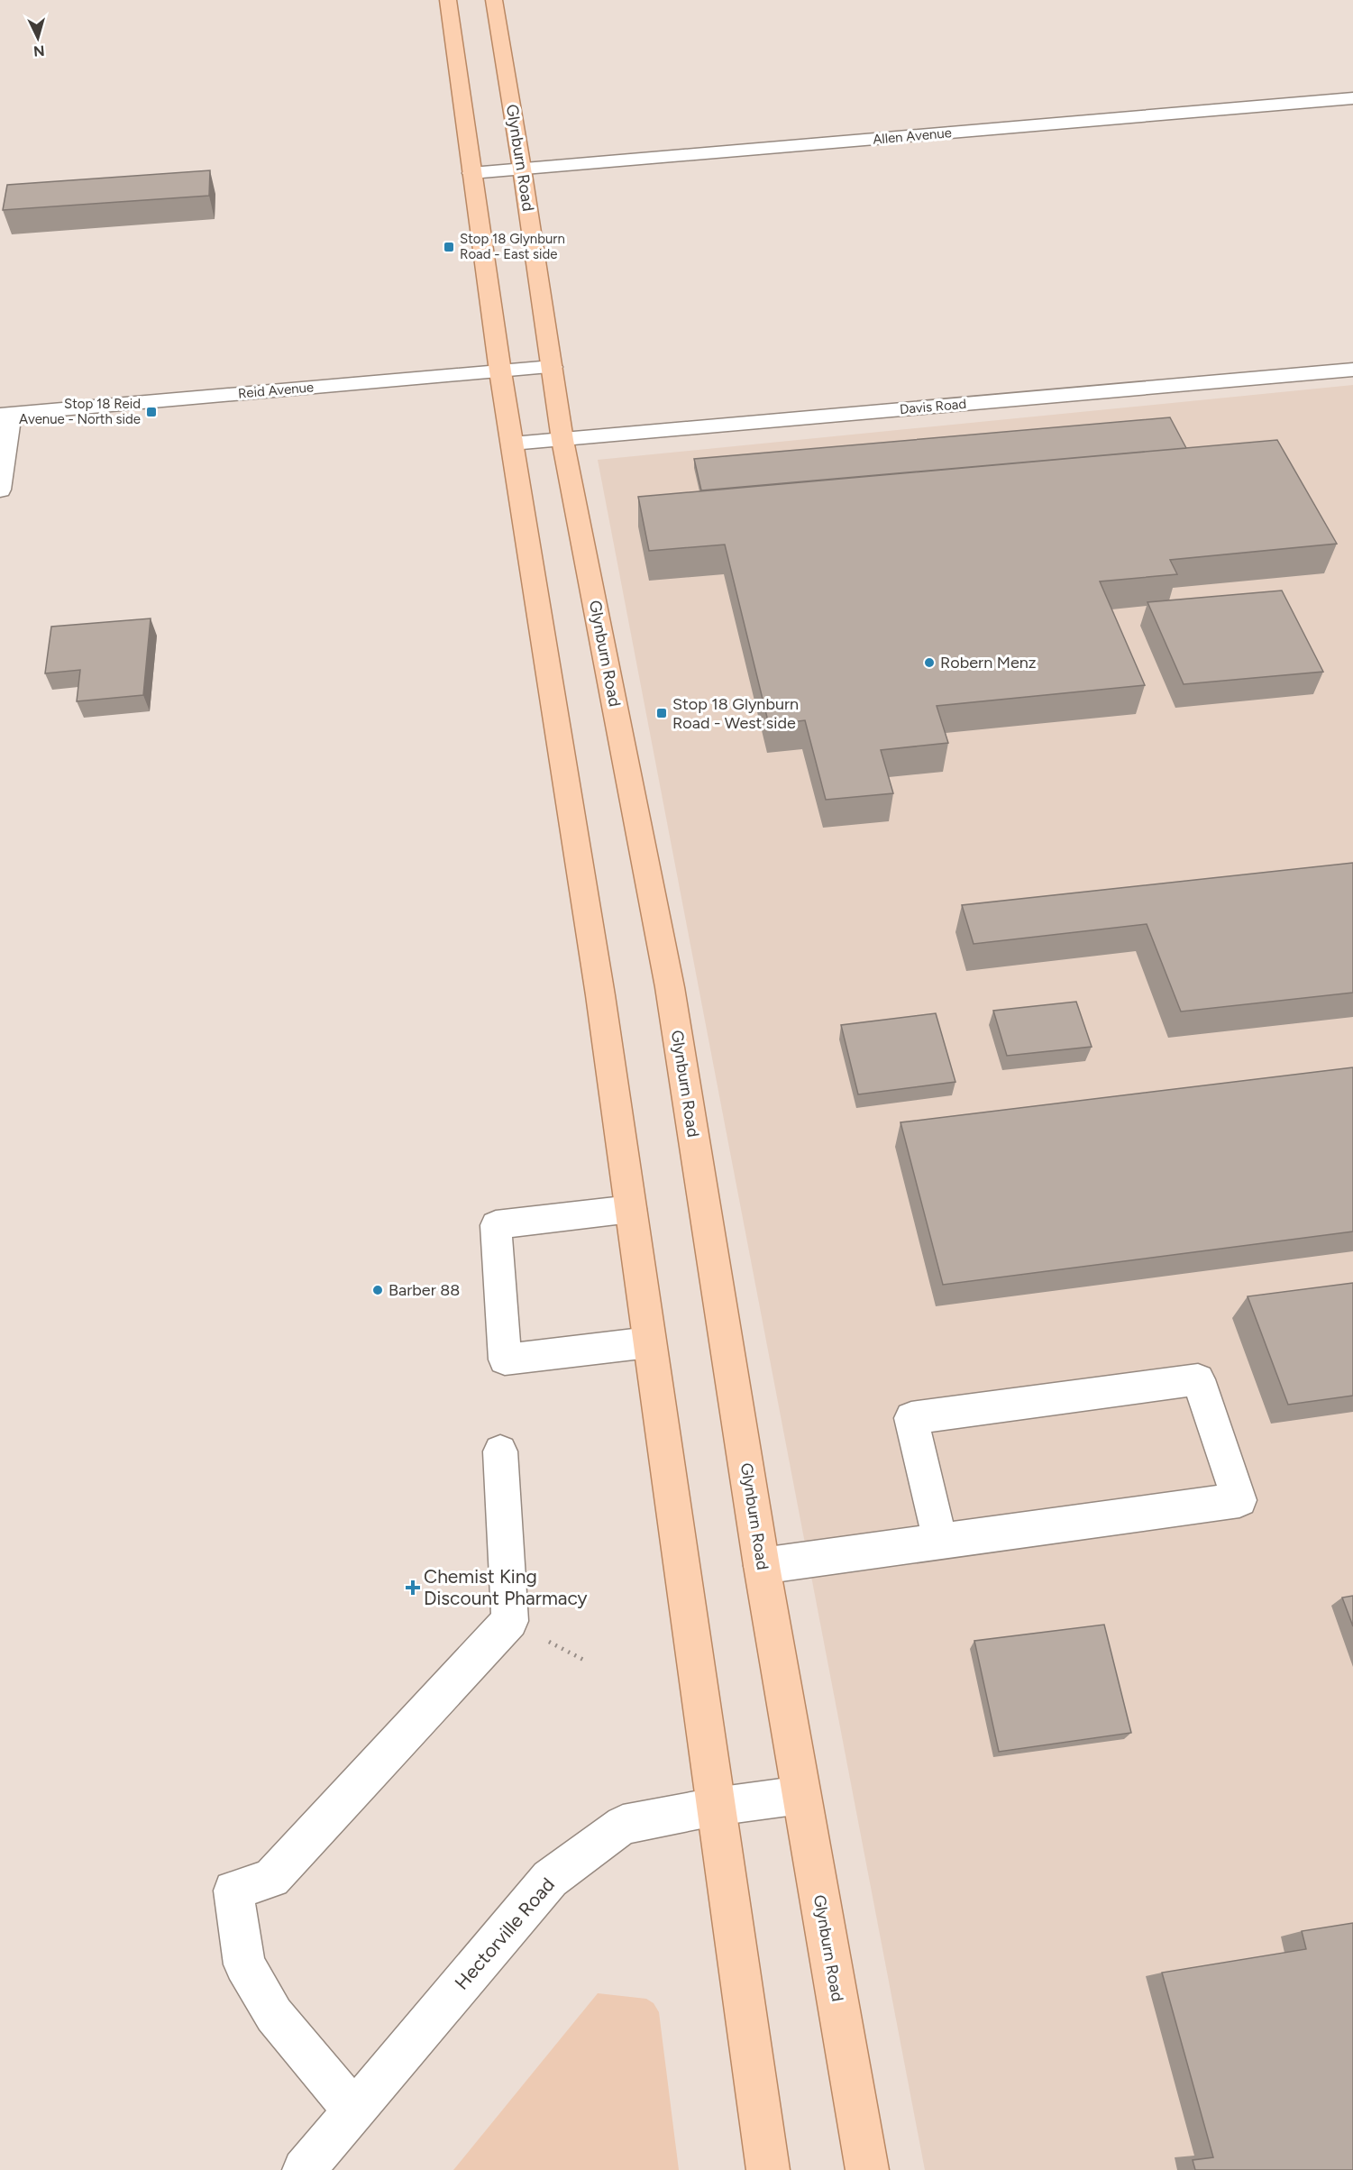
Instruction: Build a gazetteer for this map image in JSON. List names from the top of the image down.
{
  "streets": {
    "main road": ["Glynburn Road"],
    "street": [
      "Allen Avenue",
      "Reid Avenue",
      "Davis Road",
      "Hectorville Road"
    ]
  },
  "crossings": [
    ["Allen Avenue", "Glynburn Road"],
    ["Glynburn Road", "Reid Avenue"],
    ["Glynburn Road", "Davis Road"],
    ["Glynburn Road", "Hectorville Road"]
  ],
  "places": {
    "transit": ["Stop 18 Glynburn Road - East side", "Stop 18 Reid Avenue - North side", "Stop 18 Glynburn Road - West side"],
    "other": ["Robern Menz", "Barber 88"],
    "health": ["Chemist King Discount Pharmacy"]
  },
  "north": "bottom"
}
